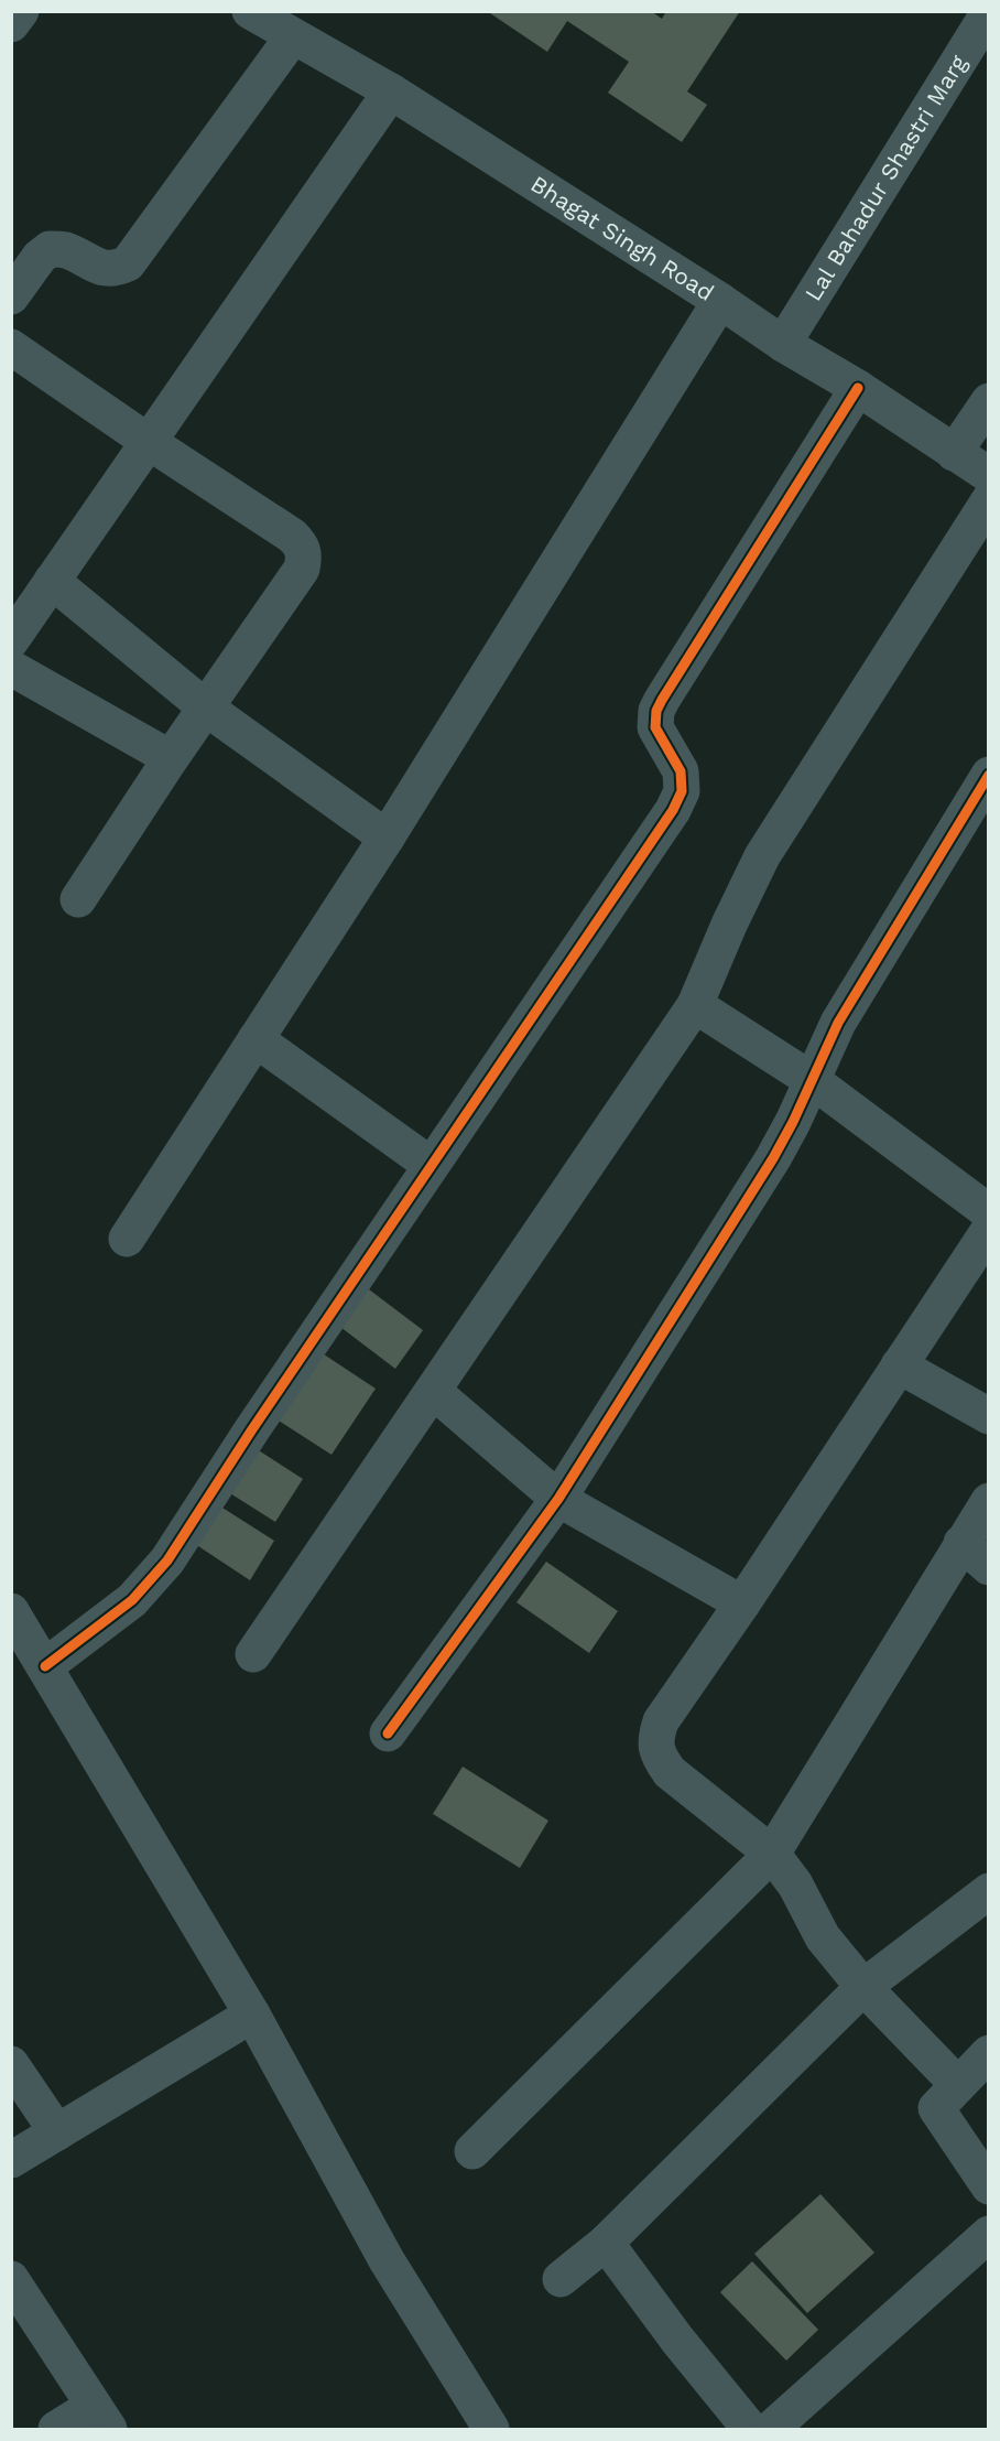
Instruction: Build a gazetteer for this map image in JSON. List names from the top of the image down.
{
  "streets": {
    "street": ["Lal Bahadur Shastri Marg", "Bhagat Singh Road"]
  },
  "crossings": [
    ["Lal Bahadur Shastri Marg", "Bhagat Singh Road"]
  ]
}
